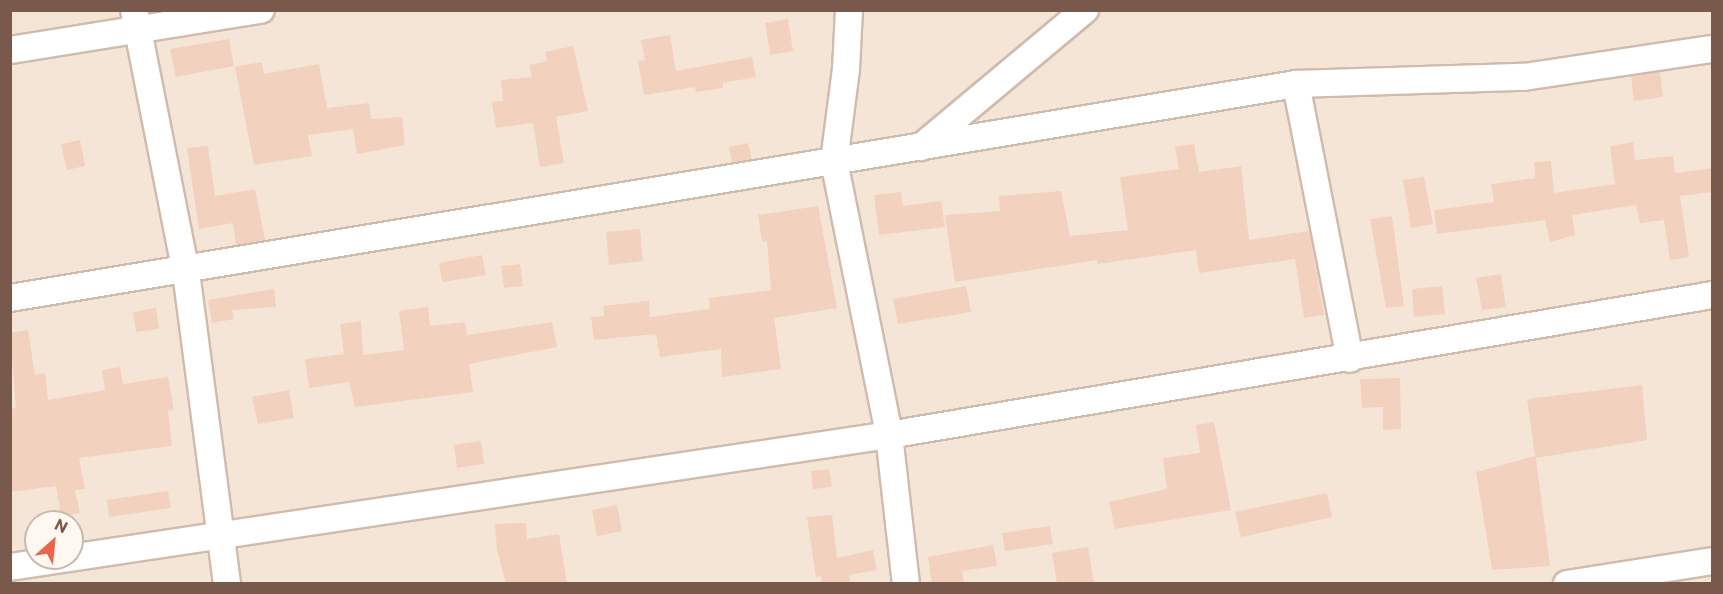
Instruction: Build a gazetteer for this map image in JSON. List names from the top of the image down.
{
  "north": "top right"
}
